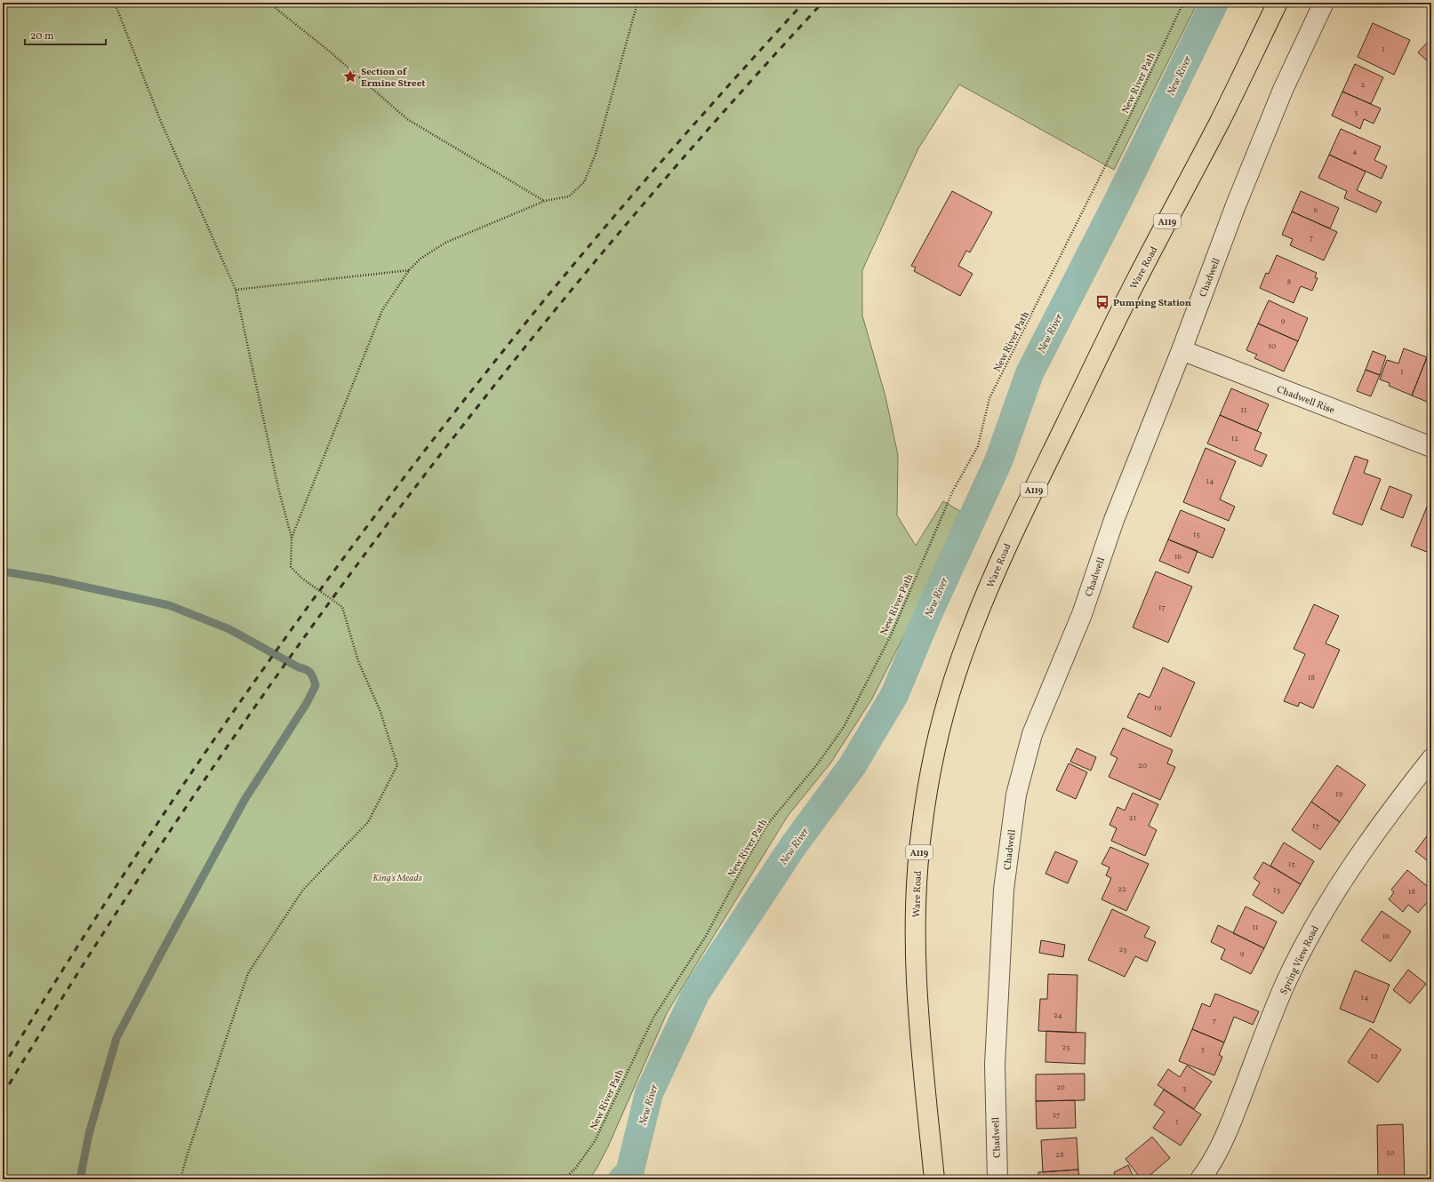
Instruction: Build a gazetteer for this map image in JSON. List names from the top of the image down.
{
  "streets": {
    "main road": ["A119", "Ware Road"],
    "street": ["Chadwell", "Chadwell Rise", "Spring View Road"],
    "path": ["New River Path"]
  },
  "crossings": [
    ["Chadwell", "Chadwell Rise"]
  ],
  "water": ["New River"],
  "parks": ["King's Meads"],
  "places": {
    "place": ["Section of Ermine Street"],
    "bus stop": ["Pumping Station"]
  },
  "house_numbers": [
    "1",
    "2",
    "3",
    "4",
    "6",
    "7",
    "8",
    "9",
    "10",
    "1",
    "11",
    "12",
    "14",
    "15",
    "16",
    "17",
    "18",
    "19",
    "20",
    "19",
    "21",
    "17",
    "15",
    "22",
    "13",
    "18",
    "11",
    "16",
    "23",
    "9",
    "14",
    "24",
    "7",
    "25",
    "5",
    "12",
    "26",
    "3",
    "27",
    "1",
    "10",
    "28"
  ],
  "scale_bar": "20 m"
}
